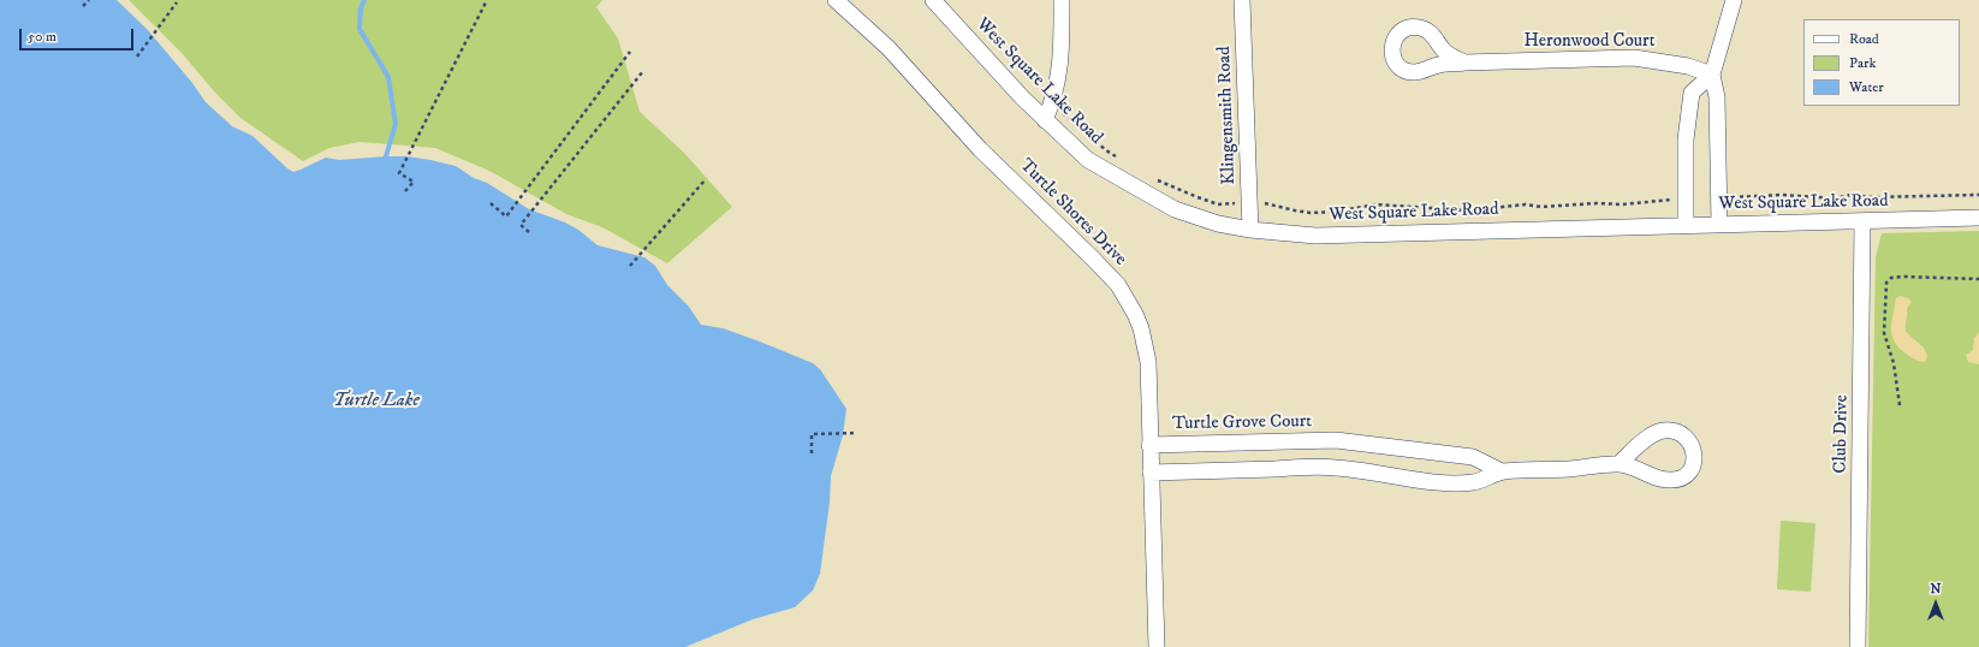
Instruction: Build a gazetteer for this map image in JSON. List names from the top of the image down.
{
  "streets": {
    "street": [
      "Heronwood Court",
      "West Square Lake Road",
      "Klingensmith Road",
      "Turtle Shores Drive",
      "Turtle Grove Court",
      "Club Drive"
    ]
  },
  "crossings": [
    ["West Square Lake Road", "Klingensmith Road"],
    ["West Square Lake Road", "Club Drive"],
    ["Turtle Shores Drive", "Turtle Grove Court"]
  ],
  "water": ["Turtle Lake"],
  "legend": ["Road", "Park", "Water"],
  "scale_bar": "50 m",
  "north": "top"
}
